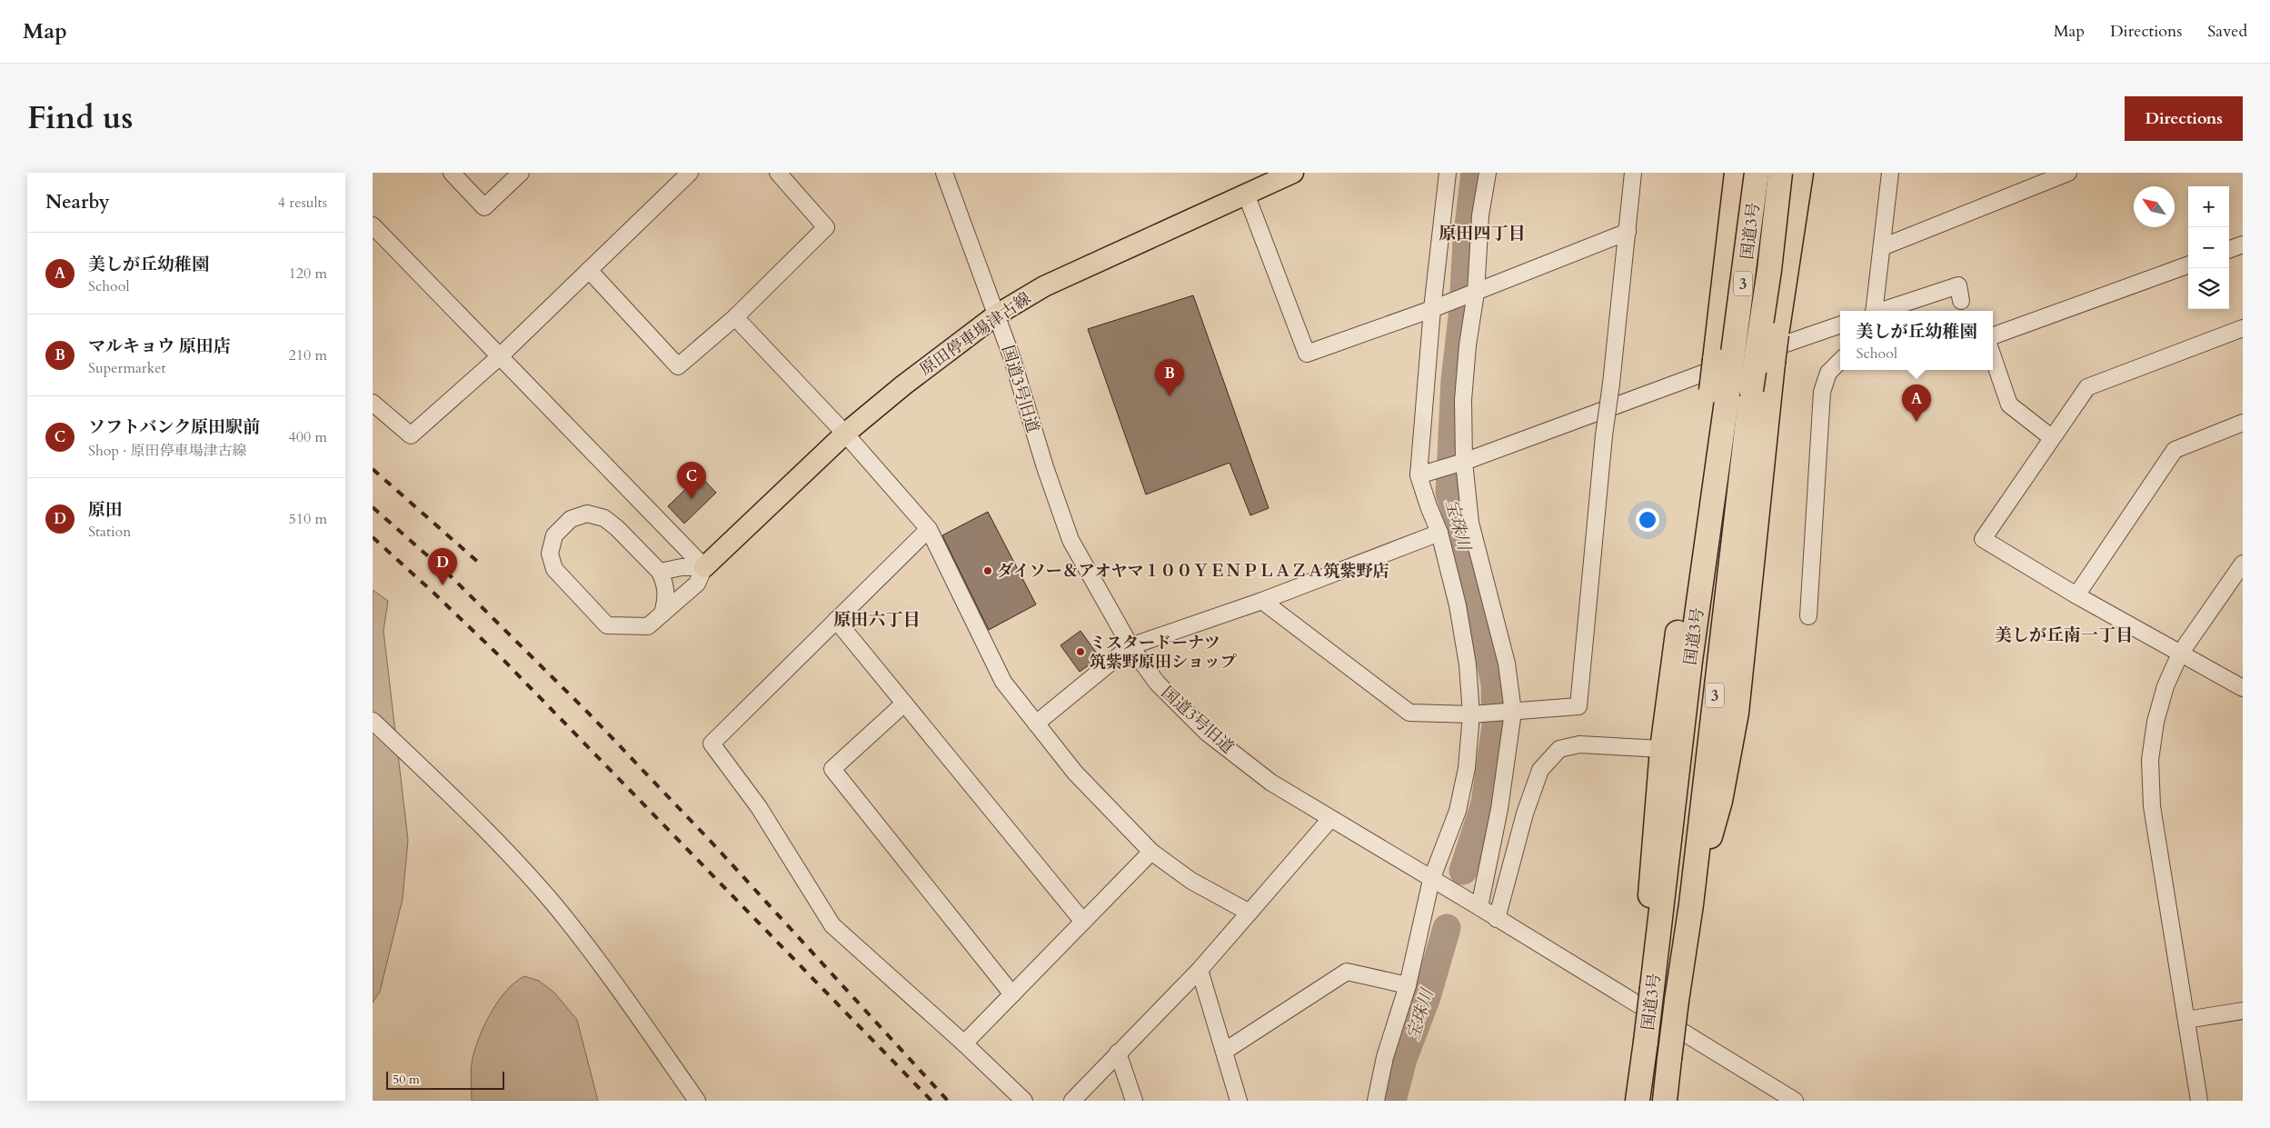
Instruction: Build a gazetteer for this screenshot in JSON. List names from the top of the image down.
{
  "streets": {
    "highway": ["国道3号", "3"],
    "main road": ["原田停車場津古線"],
    "street": ["国道3号旧道"]
  },
  "crossings": [
    ["原田停車場津古線", "国道3号旧道"]
  ],
  "districts": ["原田四丁目", "原田六丁目", "美しが丘南一丁目"],
  "water": ["宝珠川"],
  "places": ["ダイソー＆アオヤマ１００ＹＥＮＰＬＡＺＡ筑紫野店", "ミスタードーナツ 筑紫野原田ショップ"],
  "scale_bar": "50 m",
  "north": "top left",
  "page": {
    "header": "Map",
    "nav": ["Map", "Directions", "Saved"],
    "title": "Find us",
    "buttons": "Directions",
    "heading": ["Nearby", "4 results"],
    "map_buttons": ["+", "−"],
    "list": [
      {
        "mark": "A",
        "name": "美しが丘幼稚園",
        "note": "School",
        "value": "120 m"
      },
      {
        "mark": "B",
        "name": "マルキョウ 原田店",
        "note": "Supermarket",
        "value": "210 m"
      },
      {
        "mark": "C",
        "name": "ソフトバンク原田駅前",
        "note": "Shop · 原田停車場津古線",
        "value": "400 m"
      },
      {
        "mark": "D",
        "name": "原田",
        "note": "Station",
        "value": "510 m"
      }
    ],
    "popup": ["美しが丘幼稚園", "School"],
    "pins": [
      "B",
      "A",
      "C",
      "D"
    ],
    "scale": "50 m"
  }
}
